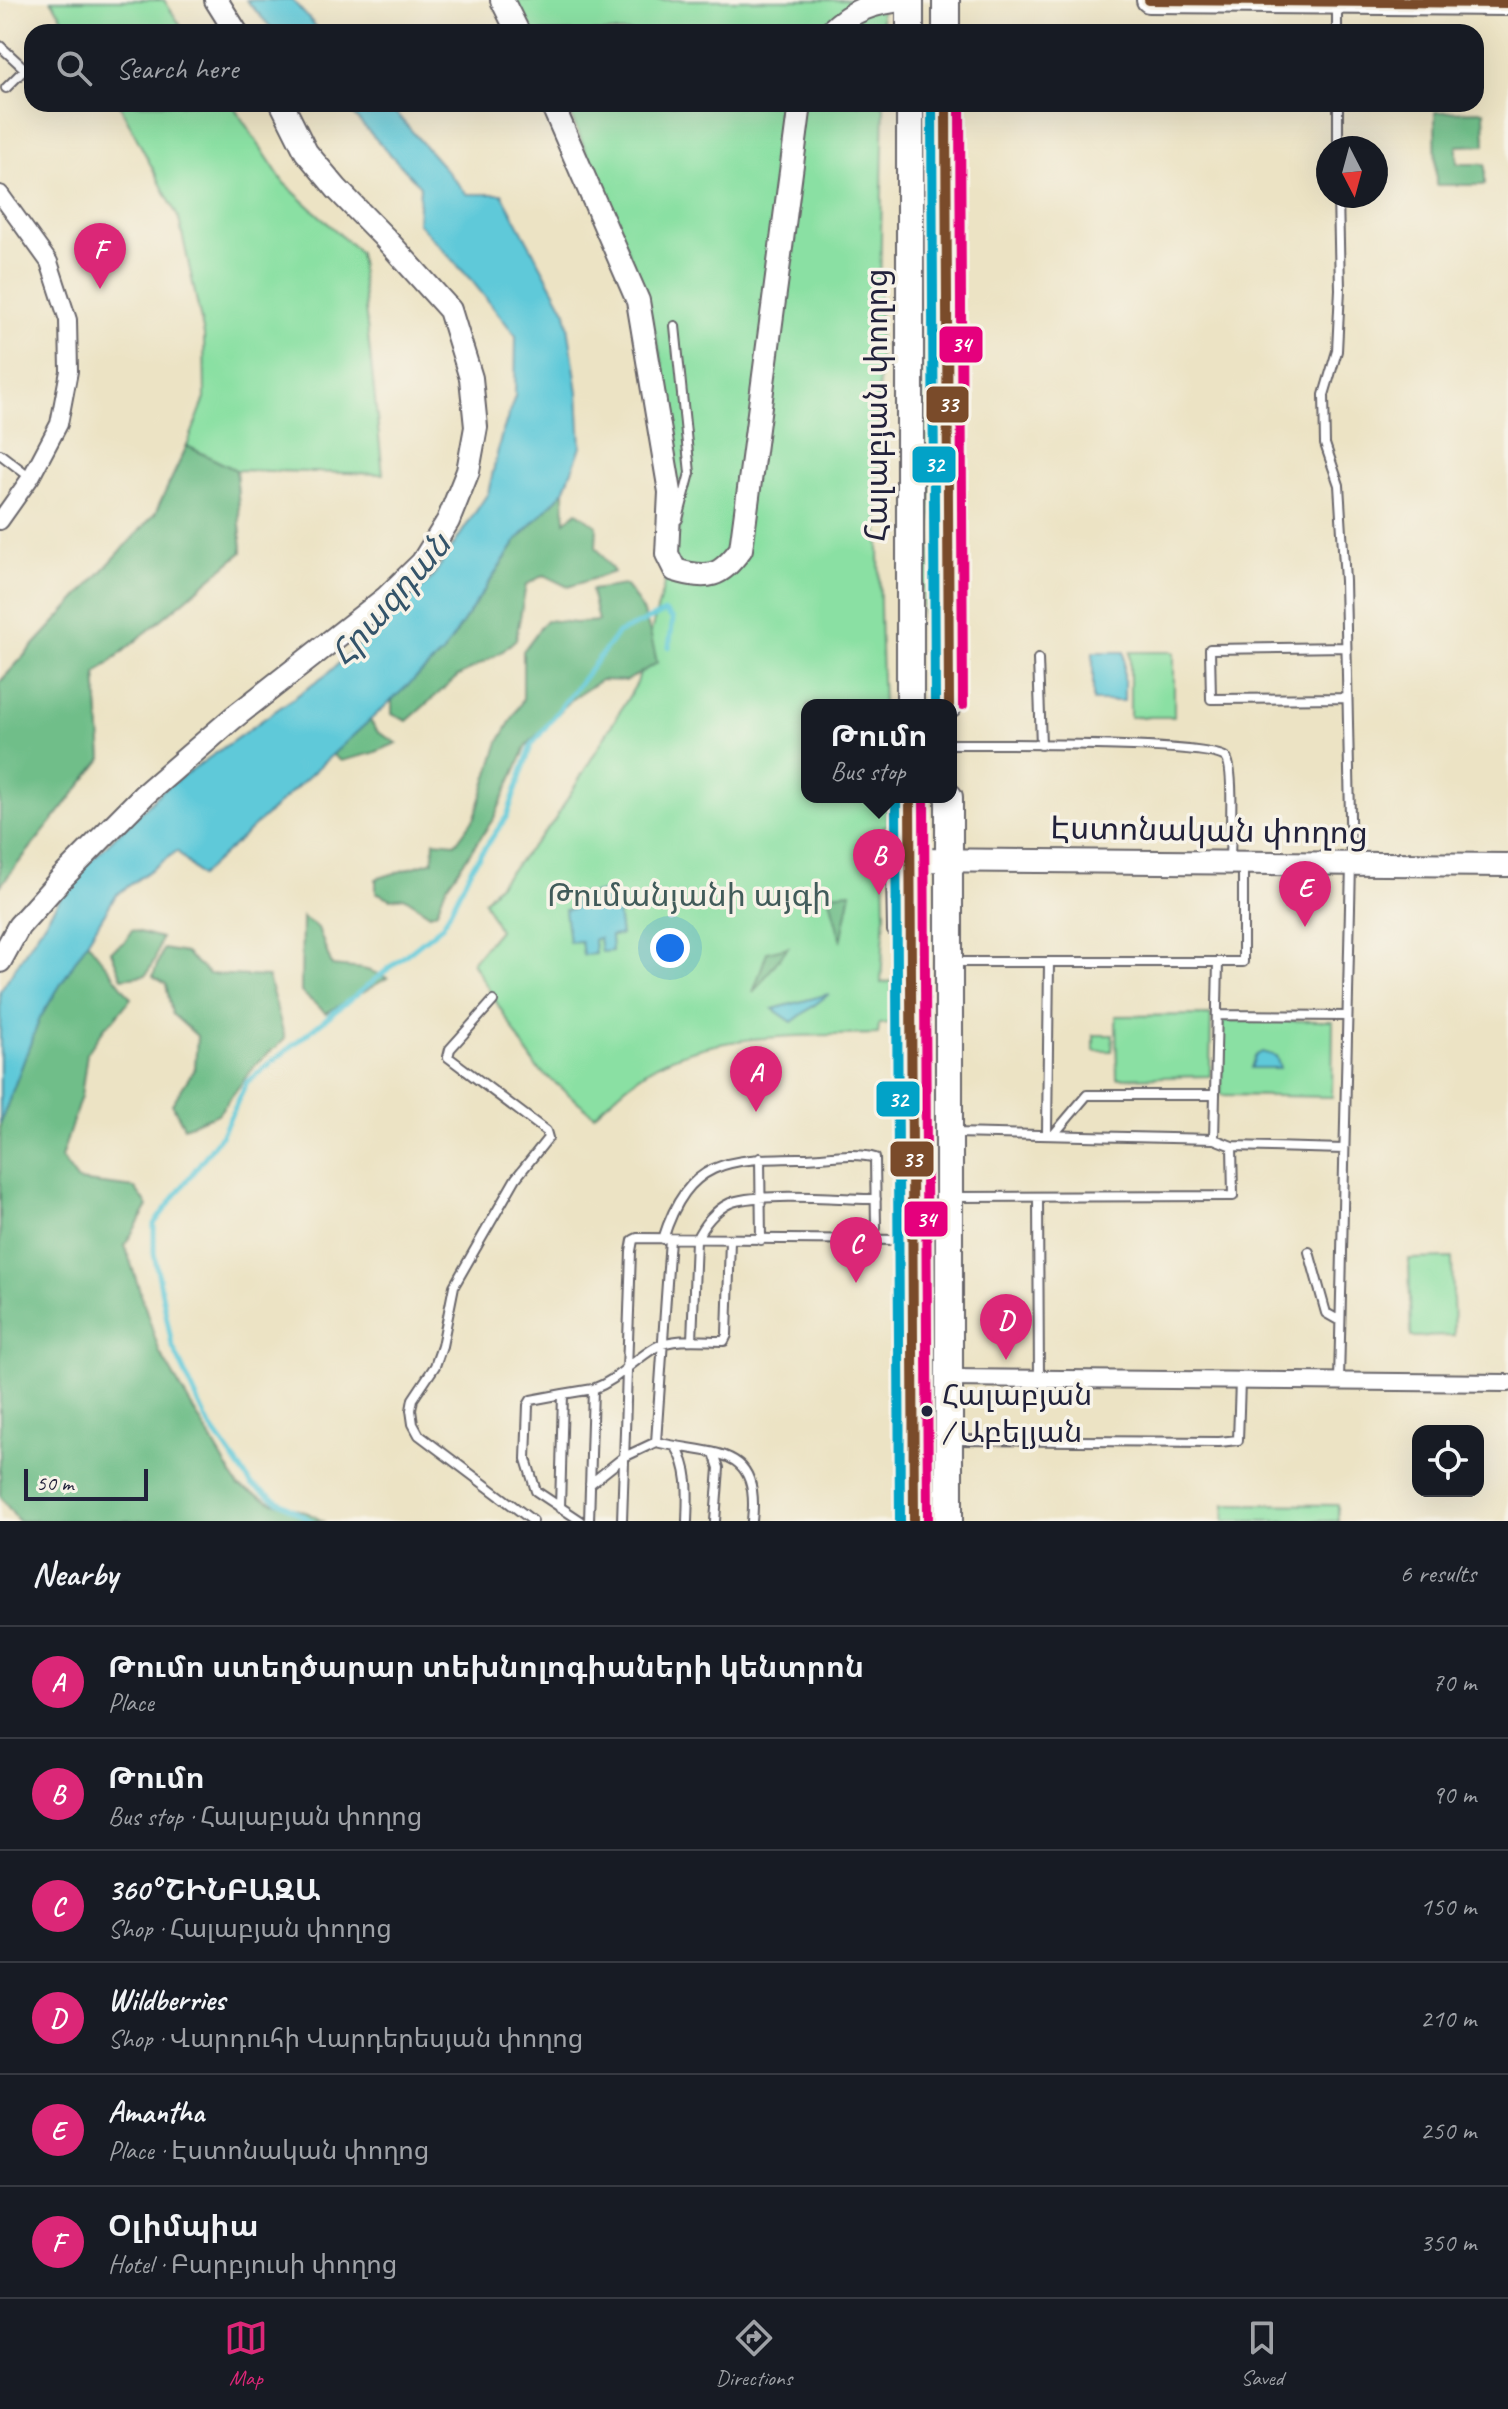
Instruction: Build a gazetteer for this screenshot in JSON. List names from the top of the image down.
{
  "streets": {
    "main road": ["Հալաբյան փողոց"],
    "street": ["Էստոնական փողոց"]
  },
  "water": ["Հրազդան"],
  "parks": ["Թումանյանի այգի"],
  "places": ["Հալաբյան / Աբելյան"],
  "lines": ["transit line 33", "transit line 32", "transit line 34"],
  "scale_bar": "50 m",
  "north": "bottom",
  "page": {
    "search": "Search here",
    "pins": [
      "F",
      "B",
      "E",
      "A",
      "C",
      "D"
    ],
    "popup": ["Թումո", "Bus stop"],
    "scale": "50 m",
    "heading": ["Nearby", "6 results"],
    "list": [
      {
        "mark": "A",
        "name": "Թումո ստեղծարար տեխնոլոգիաների կենտրոն",
        "note": "Place",
        "value": "70 m"
      },
      {
        "mark": "B",
        "name": "Թումո",
        "note": "Bus stop · Հալաբյան փողոց",
        "value": "90 m"
      },
      {
        "mark": "C",
        "name": "360° ՇԻՆԲԱԶԱ",
        "note": "Shop · Հալաբյան փողոց",
        "value": "150 m"
      },
      {
        "mark": "D",
        "name": "Wildberries",
        "note": "Shop · Վարդուհի Վարդերեսյան փողոց",
        "value": "210 m"
      },
      {
        "mark": "E",
        "name": "Amantha",
        "note": "Place · Էստոնական փողոց",
        "value": "250 m"
      },
      {
        "mark": "F",
        "name": "Օլիմպիա",
        "note": "Hotel · Բարբյուսի փողոց",
        "value": "350 m"
      }
    ],
    "nav": ["Map", "Directions", "Saved"]
  }
}
